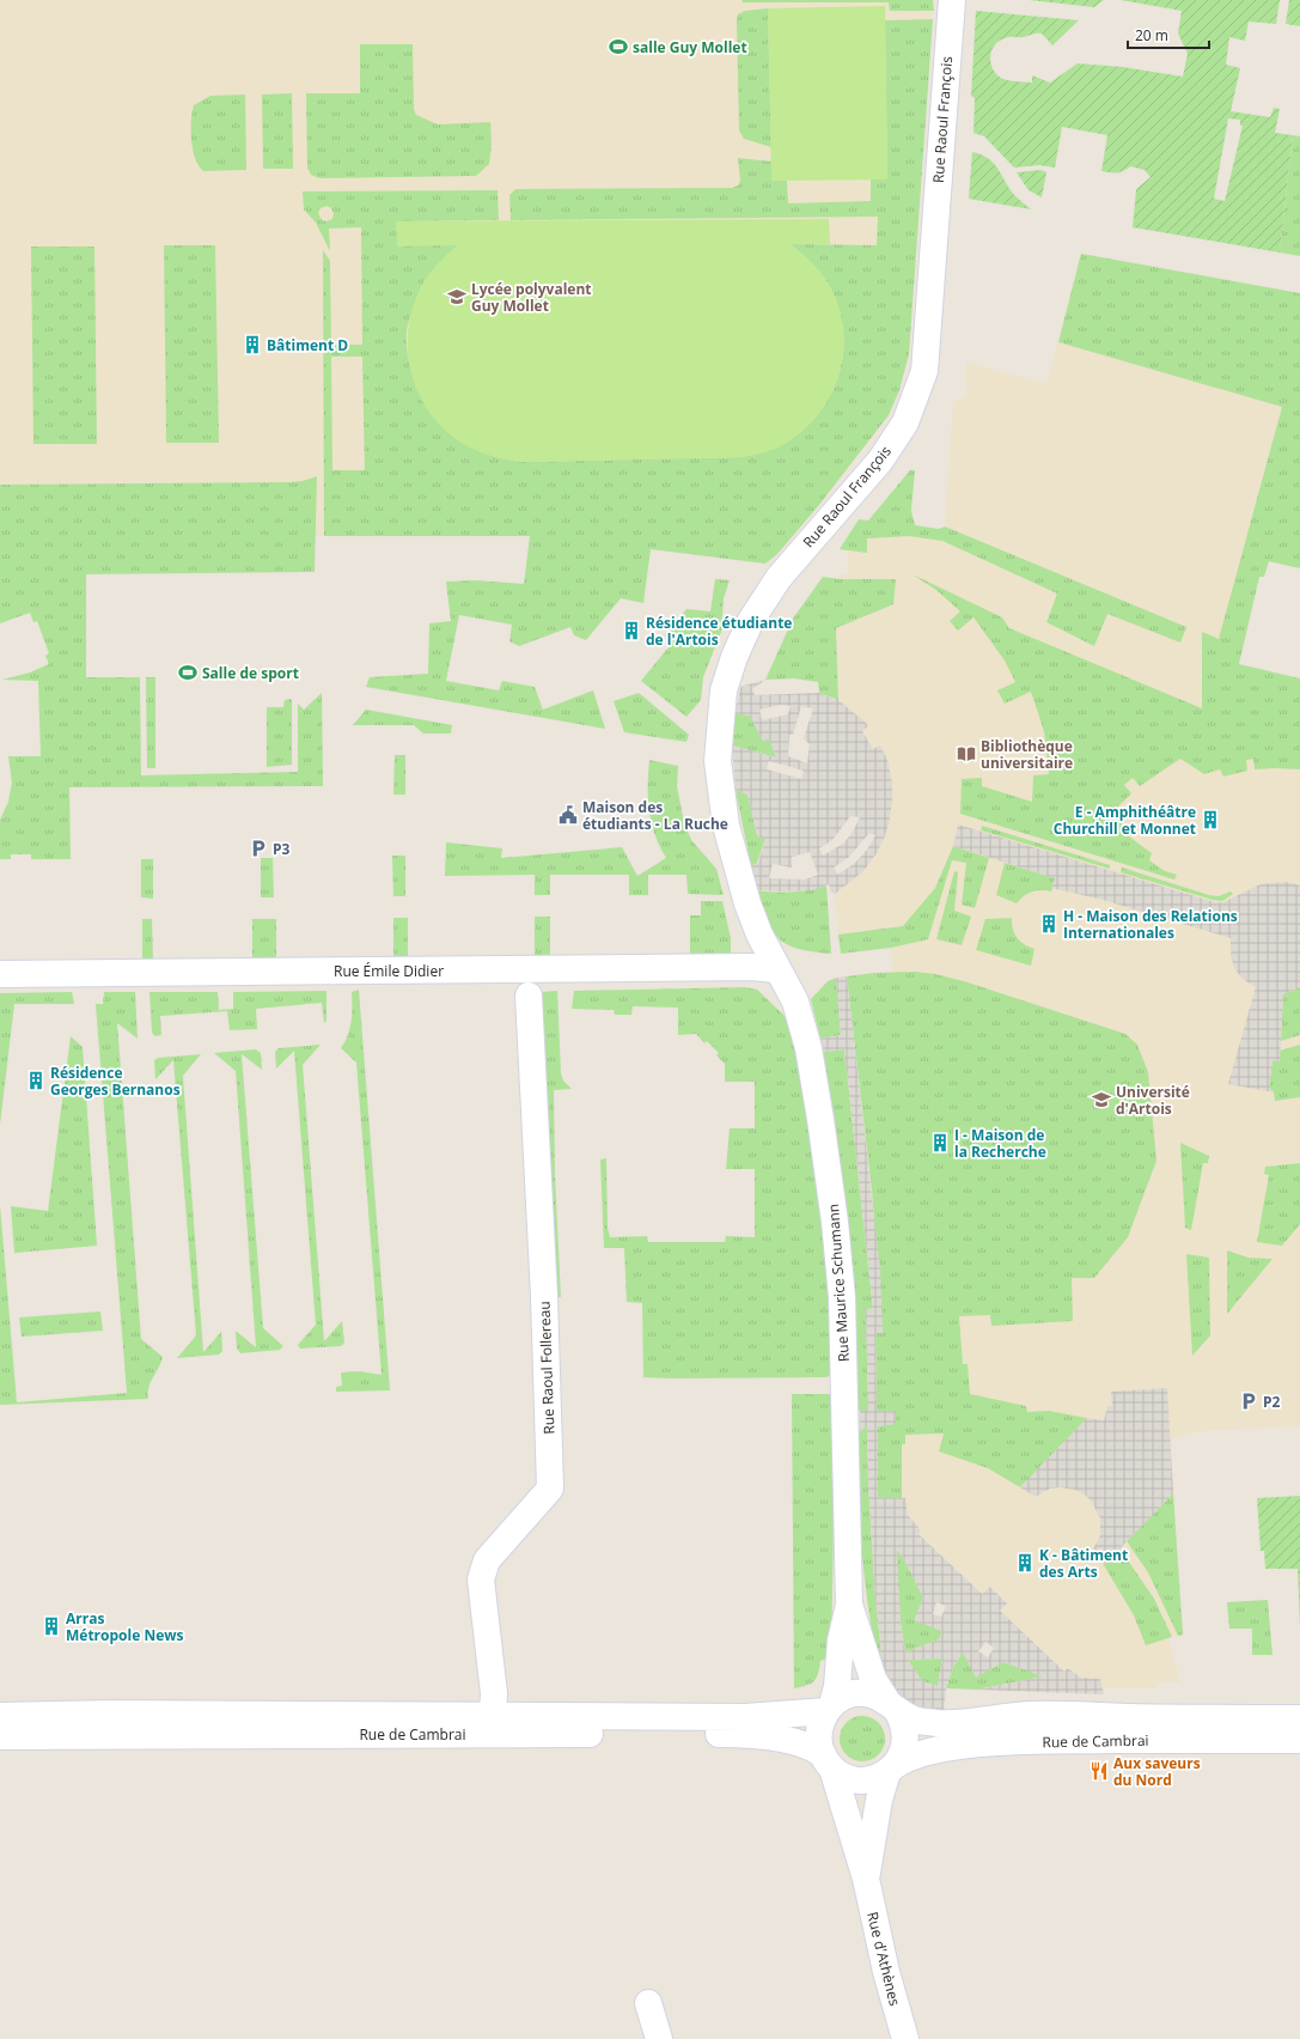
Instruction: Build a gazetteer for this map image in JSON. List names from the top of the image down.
{
  "streets": {
    "street": [
      "Rue Raoul François",
      "Rue Émile Didier",
      "Rue Maurice Schumann",
      "Rue Raoul Follereau",
      "Rue de Cambrai",
      "Rue d'Athènes"
    ]
  },
  "crossings": [
    ["Rue Raoul François", "Rue Émile Didier"],
    ["Rue Raoul François", "Rue Maurice Schumann"],
    ["Rue Émile Didier", "Rue Maurice Schumann"],
    ["Rue Raoul Follereau", "Rue de Cambrai"],
    ["Rue de Cambrai", "Rue d'Athènes"]
  ],
  "places": {
    "sports": ["salle Guy Mollet", "Salle de sport"],
    "school or university": ["Lycée polyvalent Guy Mollet", "Université d'Artois"],
    "building": [
      "Bâtiment D",
      "Résidence étudiante de l'Artois",
      "E - Amphithéâtre Churchill et Monnet",
      "H - Maison des Relations Internationales",
      "Résidence Georges Bernanos",
      "I - Maison de la Recherche",
      "K - Bâtiment des Arts",
      "Arras Métropole News"
    ],
    "library": ["Bibliothèque universitaire"],
    "public building": ["Maison des étudiants - La Ruche"],
    "parking": ["P3", "P2"],
    "restaurant": ["Aux saveurs du Nord"]
  },
  "scale_bar": "20 m"
}
